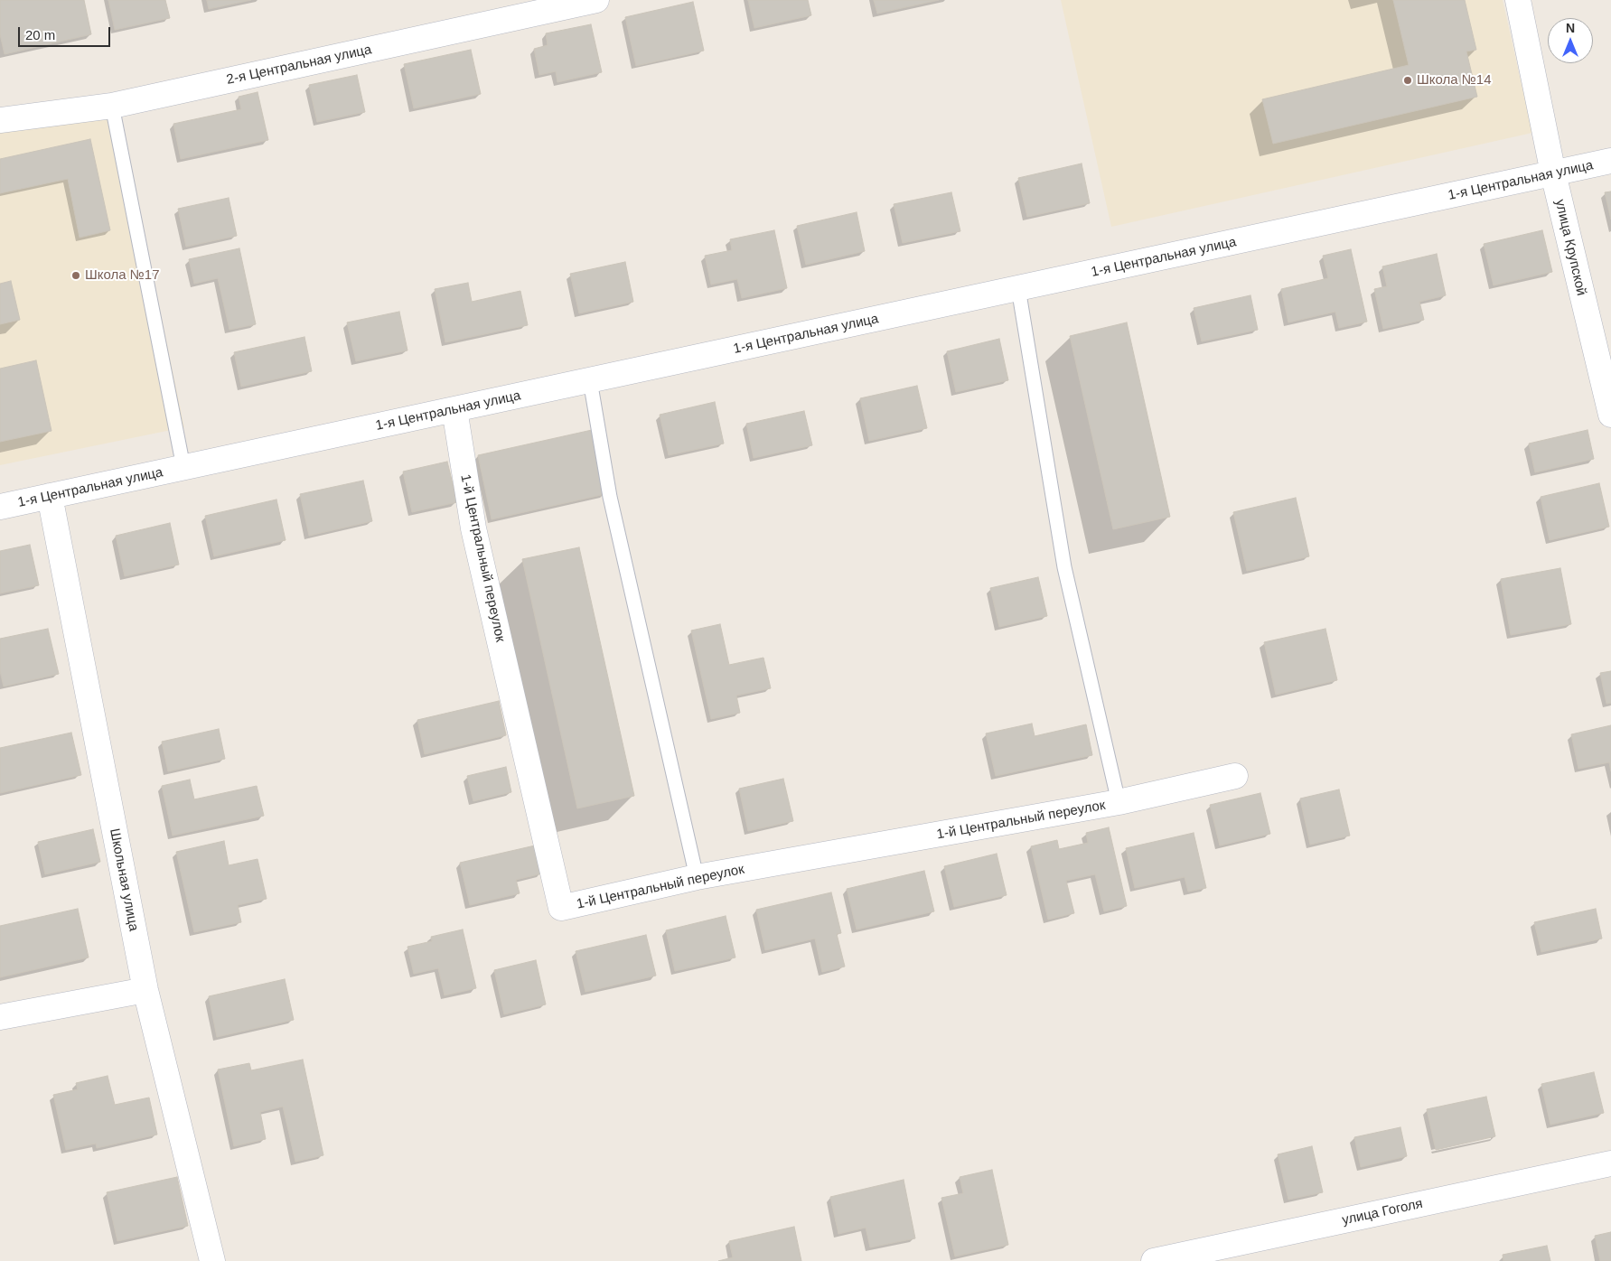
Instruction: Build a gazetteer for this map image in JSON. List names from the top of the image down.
{
  "streets": {
    "street": [
      "2-я Центральная улица",
      "1-я Центральная улица",
      "улица Крупской",
      "1-й Центральный переулок",
      "Школьная улица",
      "улица Гоголя"
    ]
  },
  "crossings": [
    ["1-я Центральная улица", "улица Крупской"],
    ["1-я Центральная улица", "1-й Центральный переулок"],
    ["1-я Центральная улица", "Школьная улица"]
  ],
  "places": ["Школа №14", "Школа №17"],
  "scale_bar": "20 m",
  "north": "top"
}
